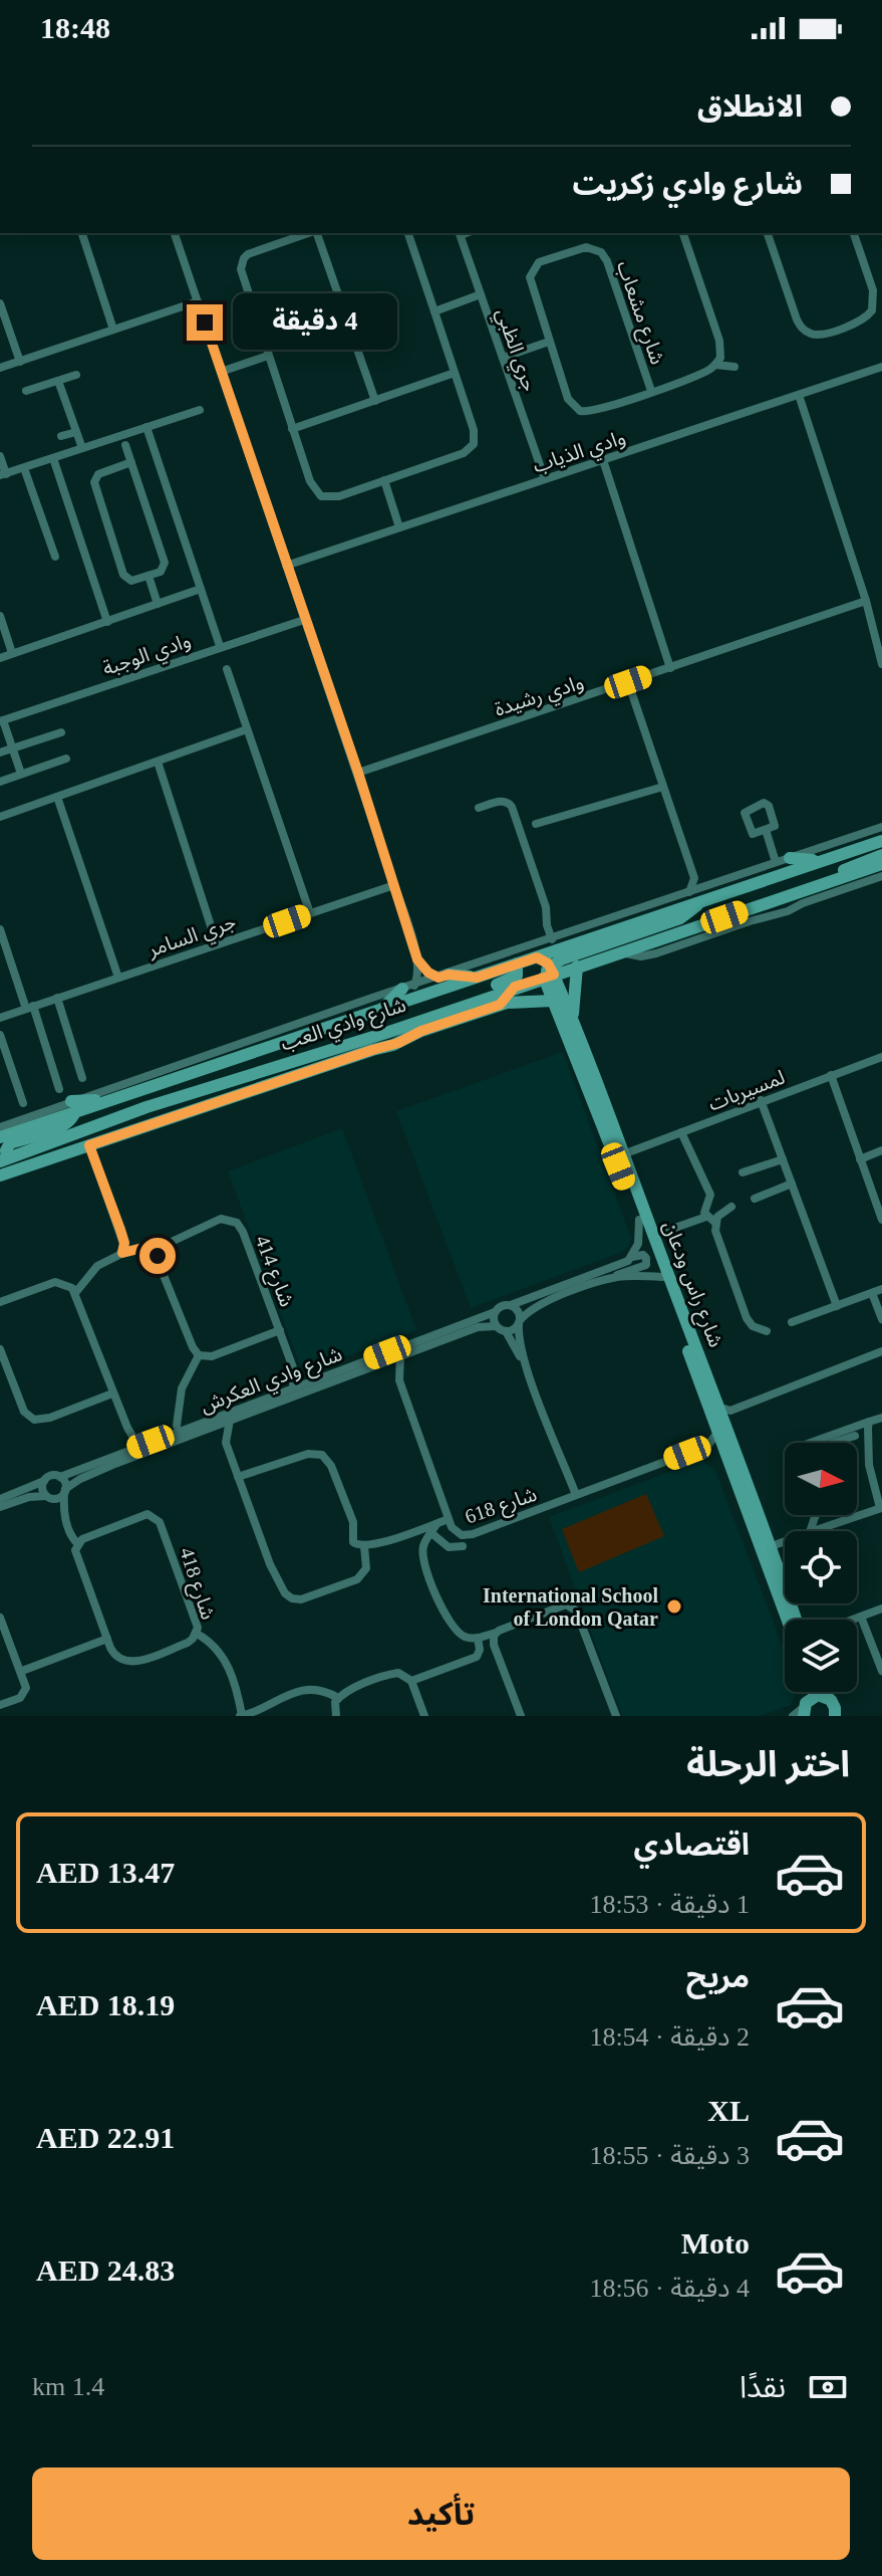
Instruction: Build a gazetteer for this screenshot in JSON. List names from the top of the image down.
{
  "streets": {
    "street": [
      "شارع مشعاب",
      "جري الظبي",
      "وادي الذياب",
      "وادي الوجبة",
      "وادي رشيدة",
      "جري السامر",
      "شارع وادي العب",
      "لمسيربات",
      "شارع 414",
      "شارع راس ودعان",
      "شارع وادي العكرش",
      "شارع 618",
      "شارع 418"
    ]
  },
  "crossings": [
    ["جري الظبي", "وادي الذياب"],
    ["شارع وادي العب", "شارع راس ودعان"],
    ["لمسيربات", "شارع راس ودعان"],
    ["شارع 414", "شارع وادي العكرش"],
    ["شارع راس ودعان", "شارع 618"],
    ["شارع وادي العكرش", "شارع 618"]
  ],
  "places": ["International School of London Qatar"],
  "north": "right",
  "page": {
    "status": "18:48",
    "banner": ["الانطلاق", "شارع وادي زكريت"],
    "bubble": "4 دقيقة",
    "heading": "اختر الرحلة",
    "list": [
      {
        "name": "اقتصادي",
        "note": "1 دقيقة · 18:53",
        "value": "AED 13.47"
      },
      {
        "name": "مريح",
        "note": "2 دقيقة · 18:54",
        "value": "AED 18.19"
      },
      {
        "name": "XL",
        "note": "3 دقيقة · 18:55",
        "value": "AED 22.91"
      },
      {
        "name": "Moto",
        "note": "4 دقيقة · 18:56",
        "value": "AED 24.83"
      }
    ],
    "pay": ["نقدًا", "1.4 km"],
    "buttons": "تأكيد"
  }
}
